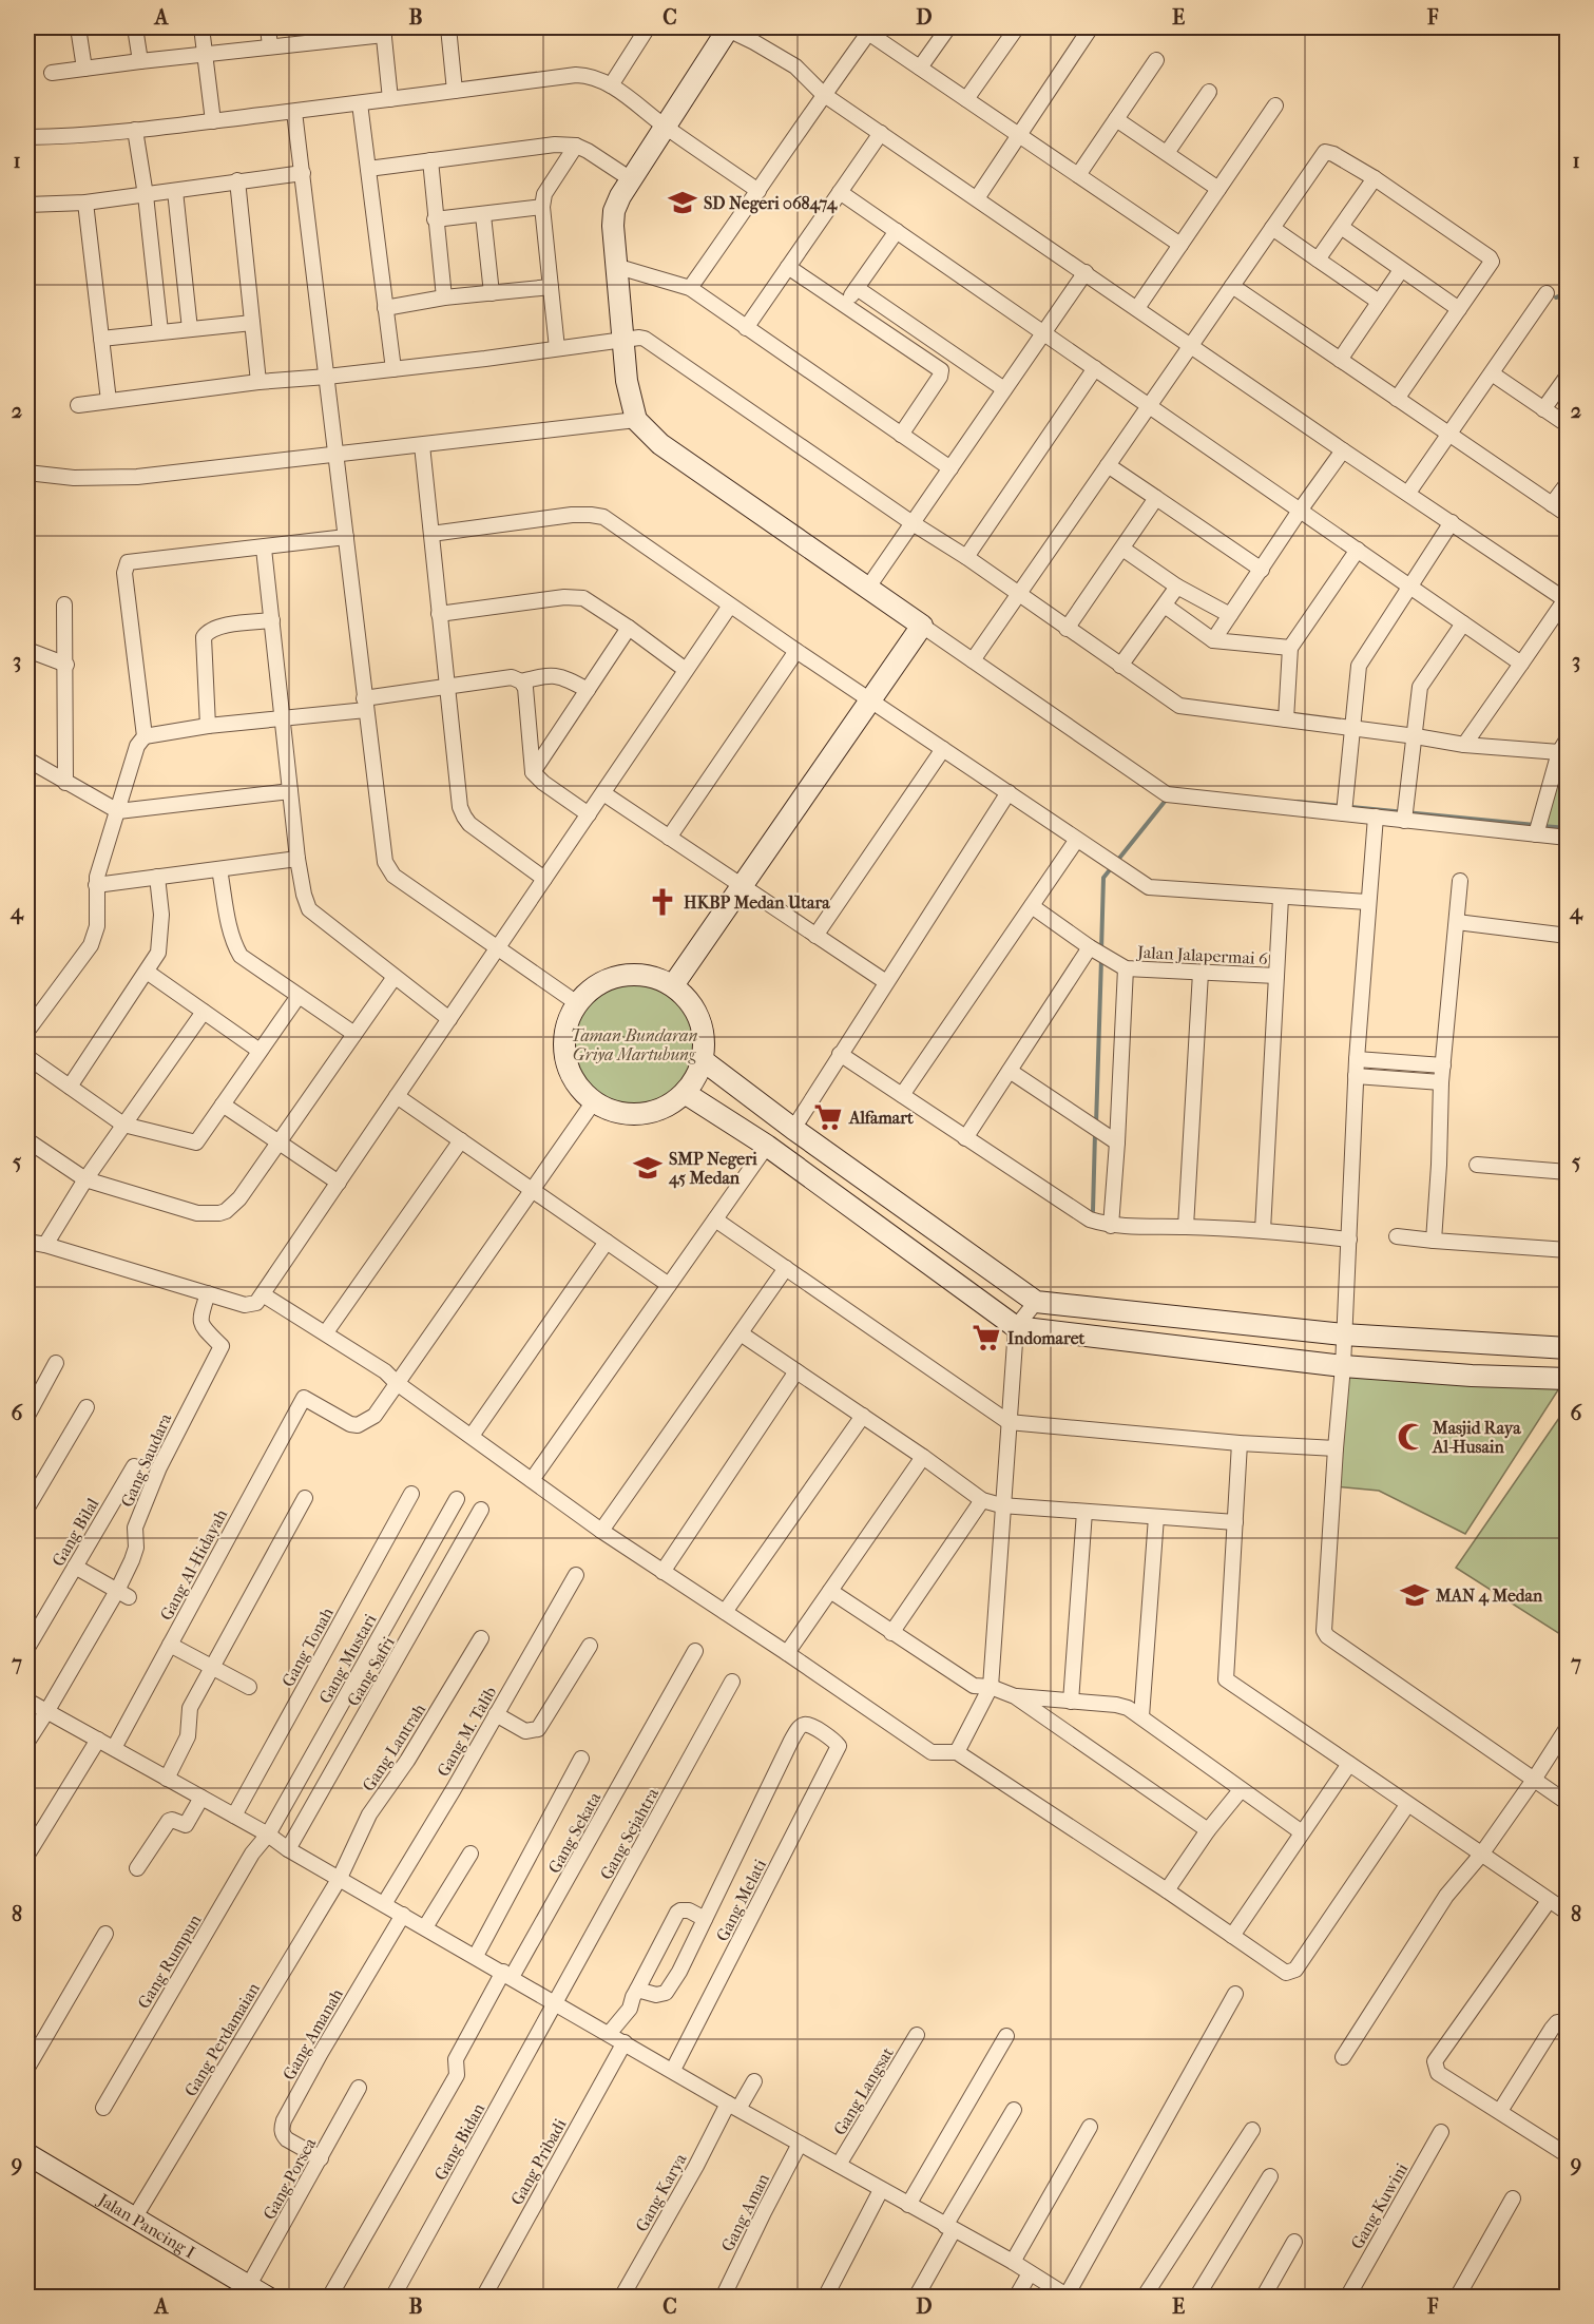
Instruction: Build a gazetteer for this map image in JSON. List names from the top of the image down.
{
  "streets": {
    "street": [
      "Jalan Jalapermai 6",
      "Gang Saudara",
      "Gang Bilal",
      "Gang Al-Hidayah",
      "Gang Tonah",
      "Gang Mustari",
      "Gang Safri",
      "Gang M. Talib",
      "Gang Lantrah",
      "Gang Sekata",
      "Gang Sejahtra",
      "Gang Melati",
      "Gang Rumpun",
      "Gang Amanah",
      "Gang Perdamaian",
      "Gang Langsat",
      "Gang Bidan",
      "Gang Pribadi",
      "Gang Porsea",
      "Gang Karya",
      "Gang Kuwini",
      "Gang Aman",
      "Jalan Pancing I"
    ]
  },
  "crossings": [
    ["Gang Mustari", "Gang Rumpun"],
    ["Gang Lantrah", "Gang Perdamaian"],
    ["Gang Sejahtra", "Gang Bidan"],
    ["Gang Amanah", "Gang Porsea"],
    ["Gang Perdamaian", "Jalan Pancing I"],
    ["Gang Porsea", "Jalan Pancing I"]
  ],
  "parks": ["Taman Bundaran Griya Martubung"],
  "places": {
    "school or university": ["SD Negeri 068474", "SMP Negeri 45 Medan", "MAN 4 Medan"],
    "church": ["HKBP Medan Utara"],
    "supermarket": ["Alfamart", "Indomaret"],
    "mosque": ["Masjid Raya Al-Husain"]
  },
  "grid": {
    "columns": [
      "A",
      "B",
      "C",
      "D",
      "E",
      "F"
    ],
    "rows": [
      "1",
      "2",
      "3",
      "4",
      "5",
      "6",
      "7",
      "8",
      "9"
    ]
  }
}
